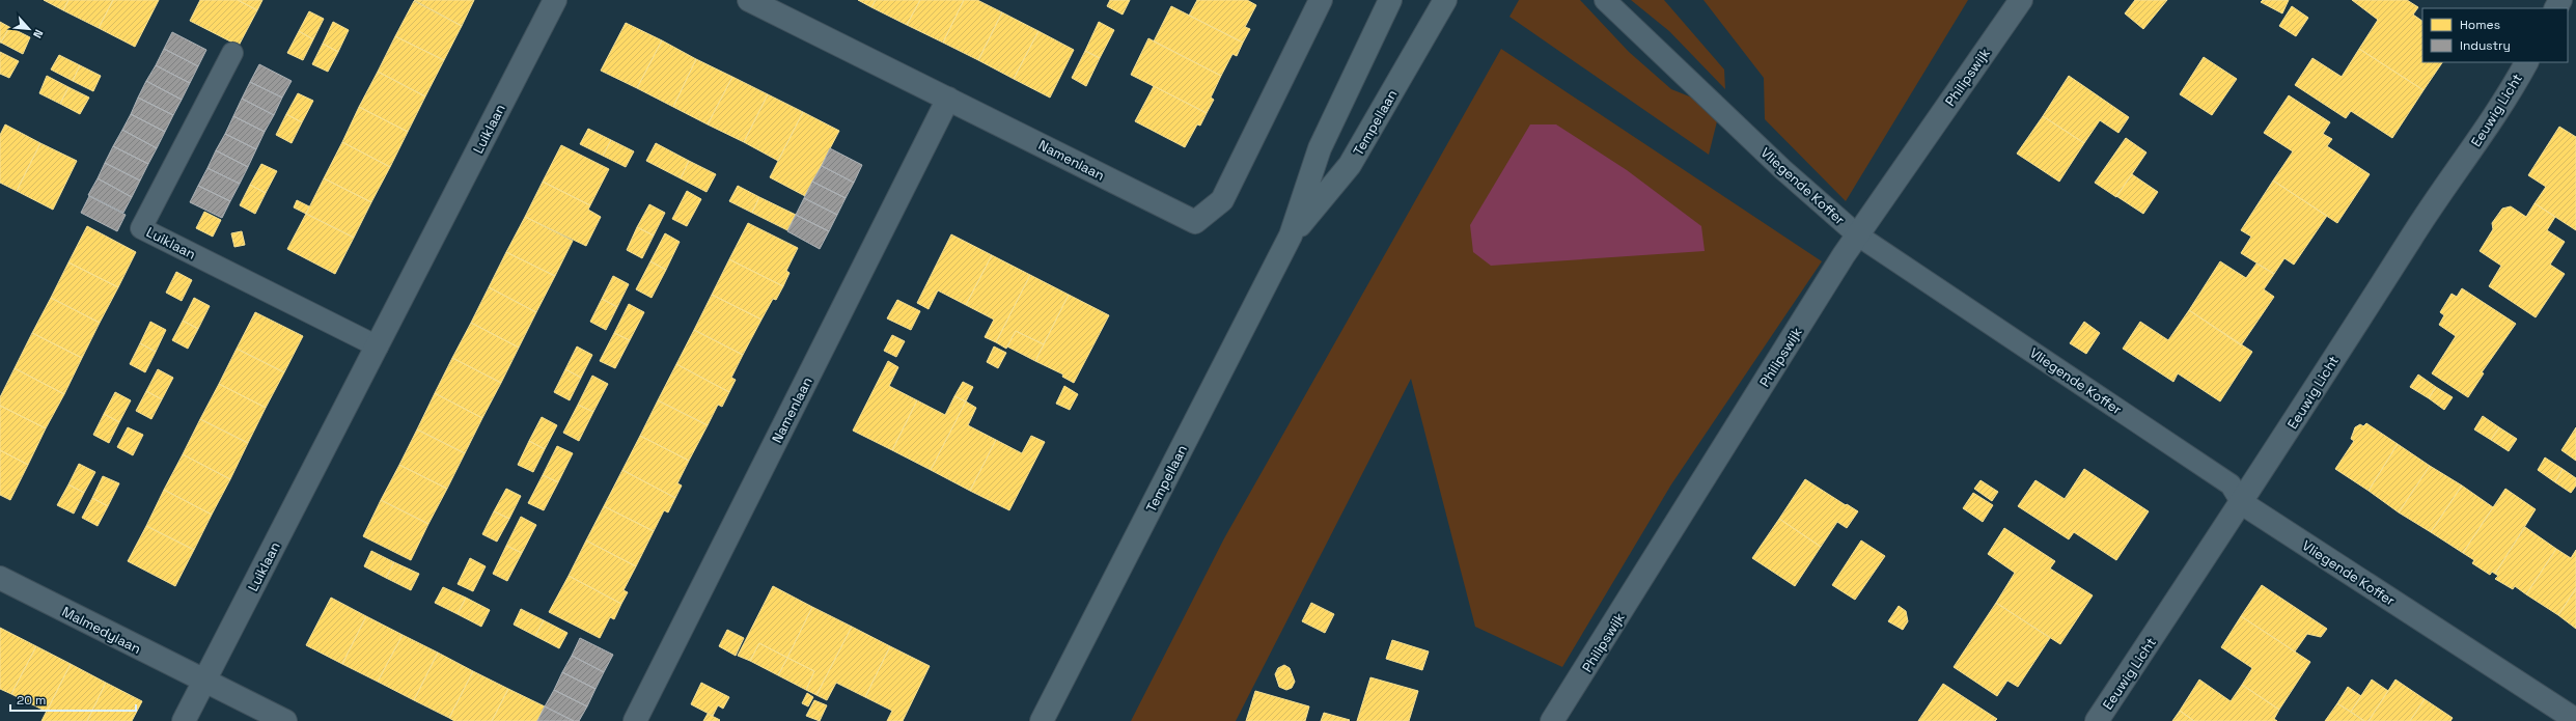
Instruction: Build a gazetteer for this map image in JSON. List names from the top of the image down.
{
  "streets": {
    "main road": ["Tempellaan"],
    "street": [
      "Philipswijk",
      "Eeuwig Licht",
      "Luiklaan",
      "Namenlaan",
      "Vliegende Koffer",
      "Malmedylaan"
    ]
  },
  "crossings": [
    ["Philipswijk", "Vliegende Koffer"],
    ["Eeuwig Licht", "Vliegende Koffer"],
    ["Luiklaan", "Malmedylaan"]
  ],
  "legend": ["Homes", "Industry"],
  "scale_bar": "20 m",
  "north": "bottom right"
}
